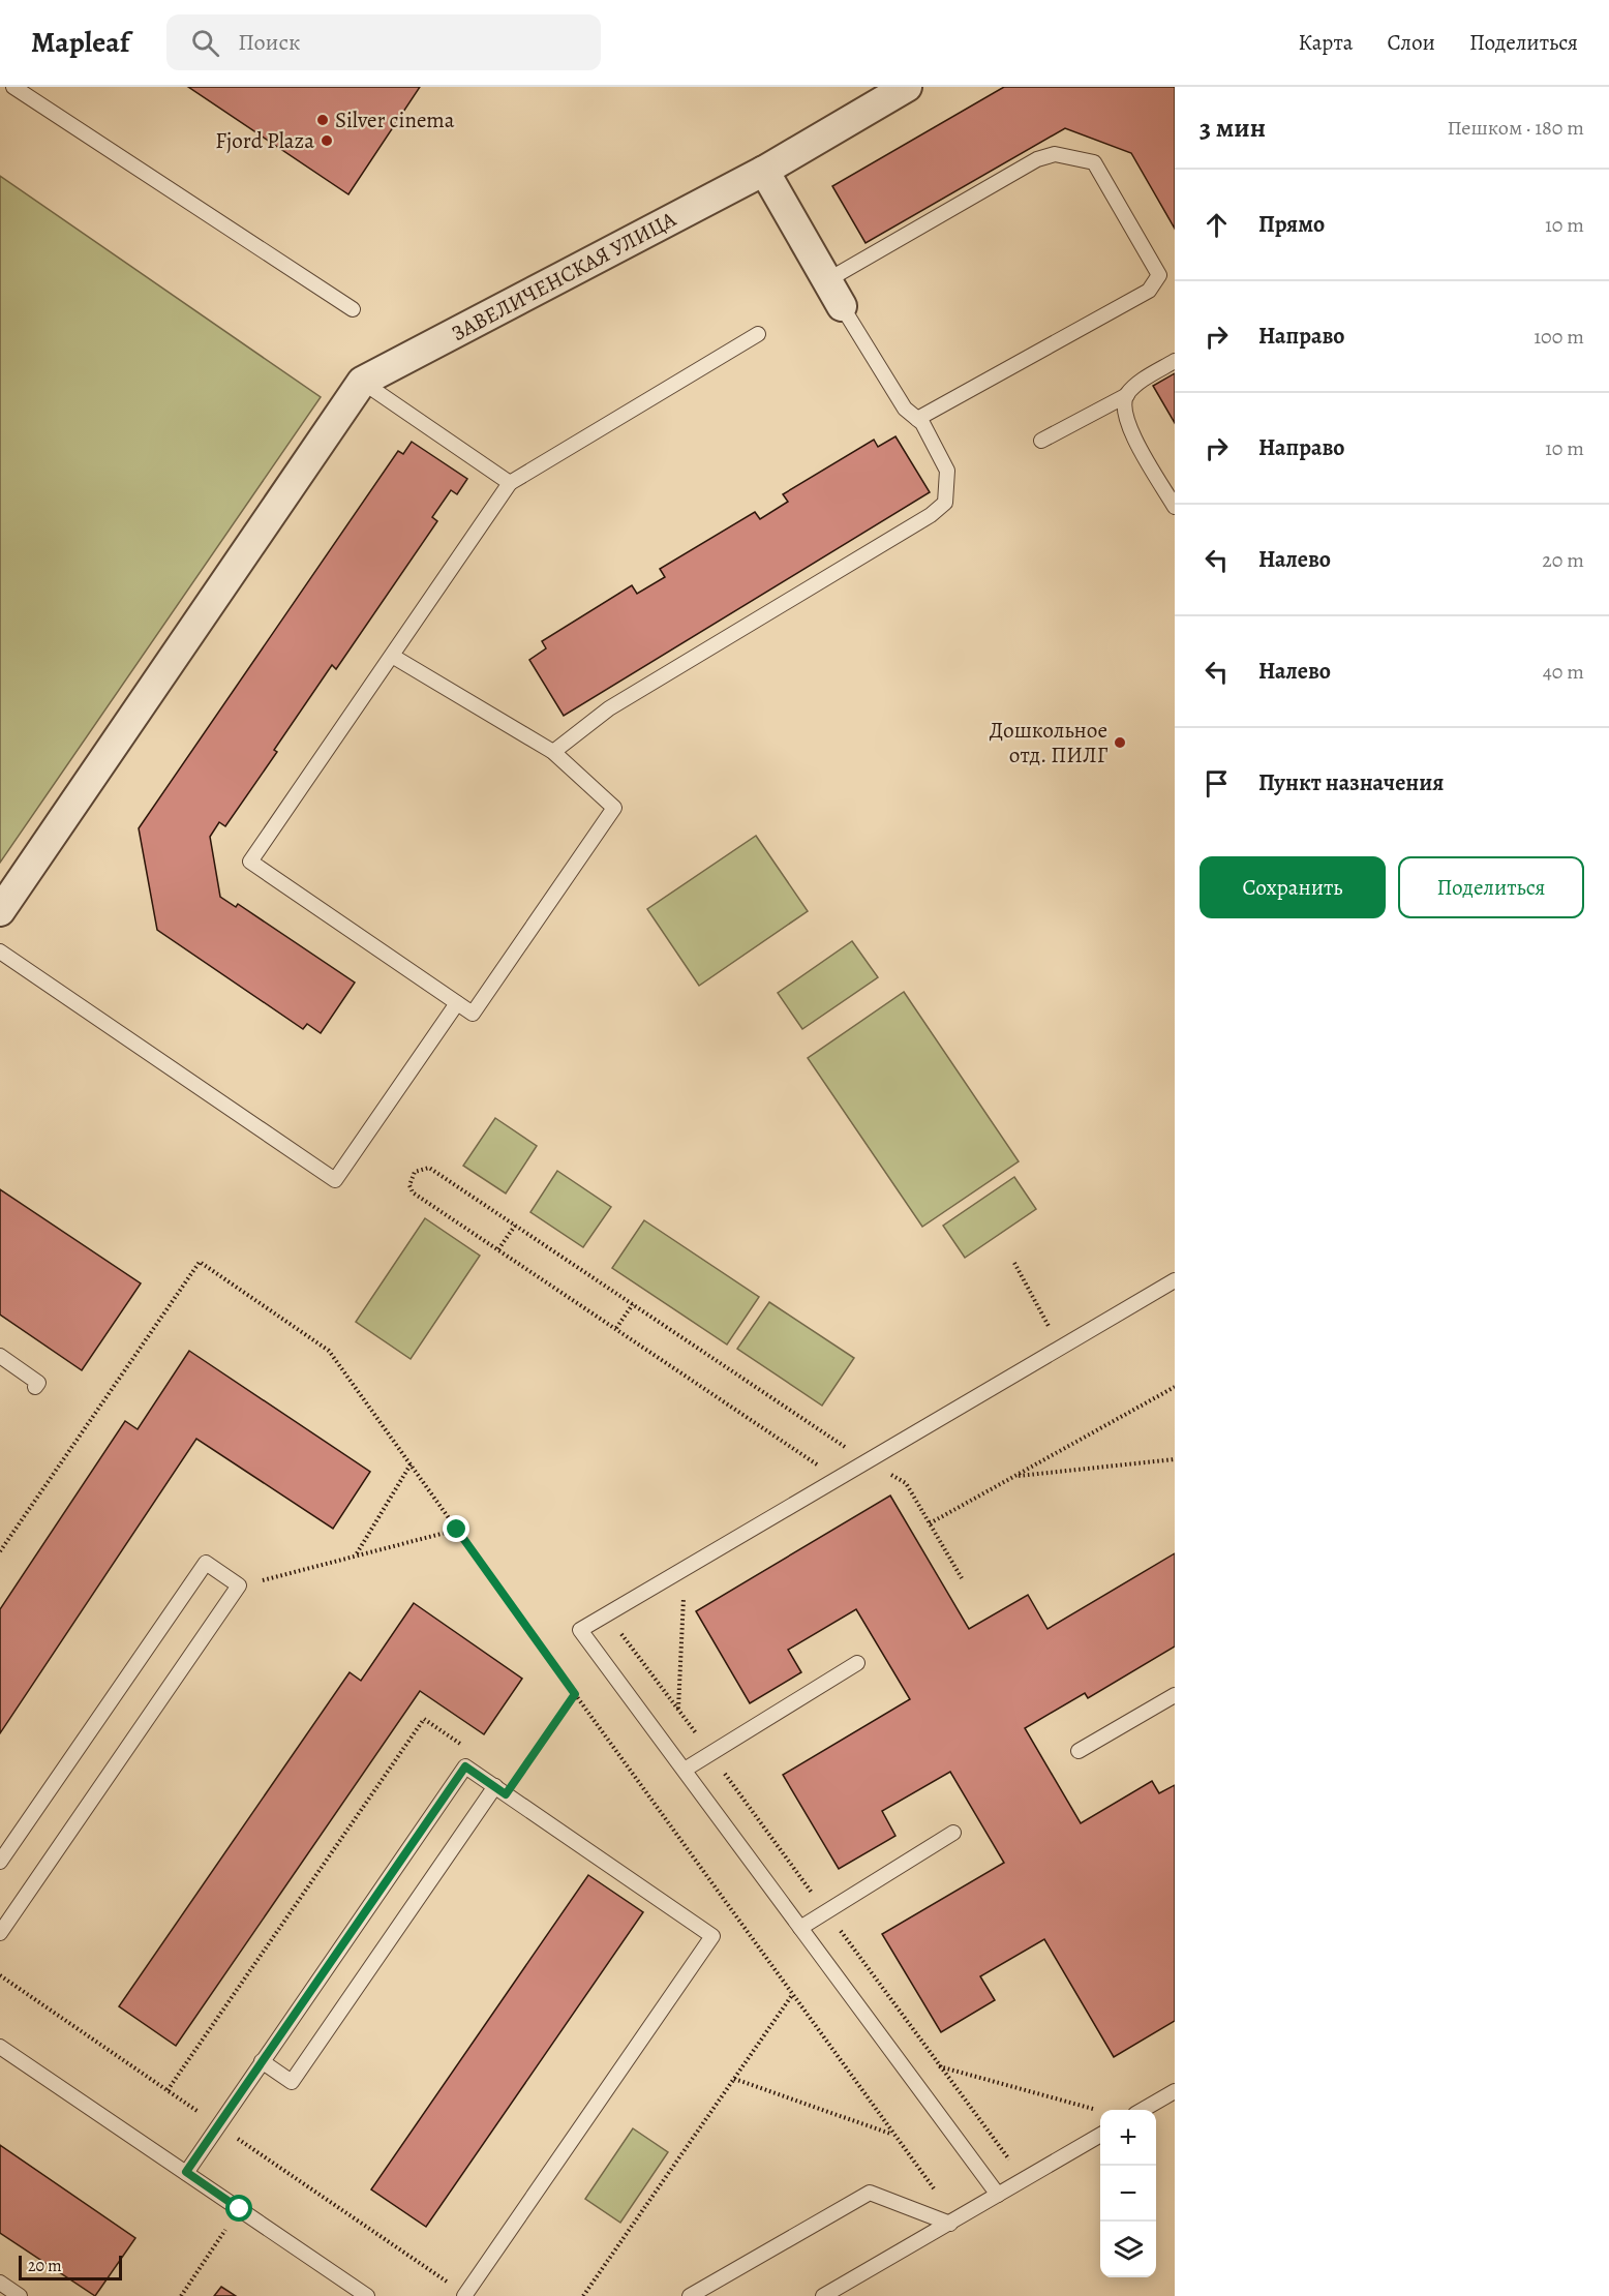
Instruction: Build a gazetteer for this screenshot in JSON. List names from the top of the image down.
{
  "streets": {
    "street": ["ЗАВЕЛИЧЕНСКАЯ УЛИЦА"]
  },
  "places": ["Silver cinema", "Fjord Plaza", "Дошкольное отд. ПИЛГ"],
  "scale_bar": "20 m",
  "page": {
    "header": "Mapleaf",
    "search": "Поиск",
    "nav": ["Карта", "Слои", "Поделиться"],
    "heading": ["3 мин", "Пешком · 180 m"],
    "list": [
      ["Прямо", "10 m"],
      ["Направо", "100 m"],
      ["Направо", "10 m"],
      ["Налево", "20 m"],
      ["Налево", "40 m"],
      "Пункт назначения"
    ],
    "buttons": ["Сохранить", "Поделиться"],
    "map_buttons": ["+", "−"],
    "scale": "20 m"
  }
}
